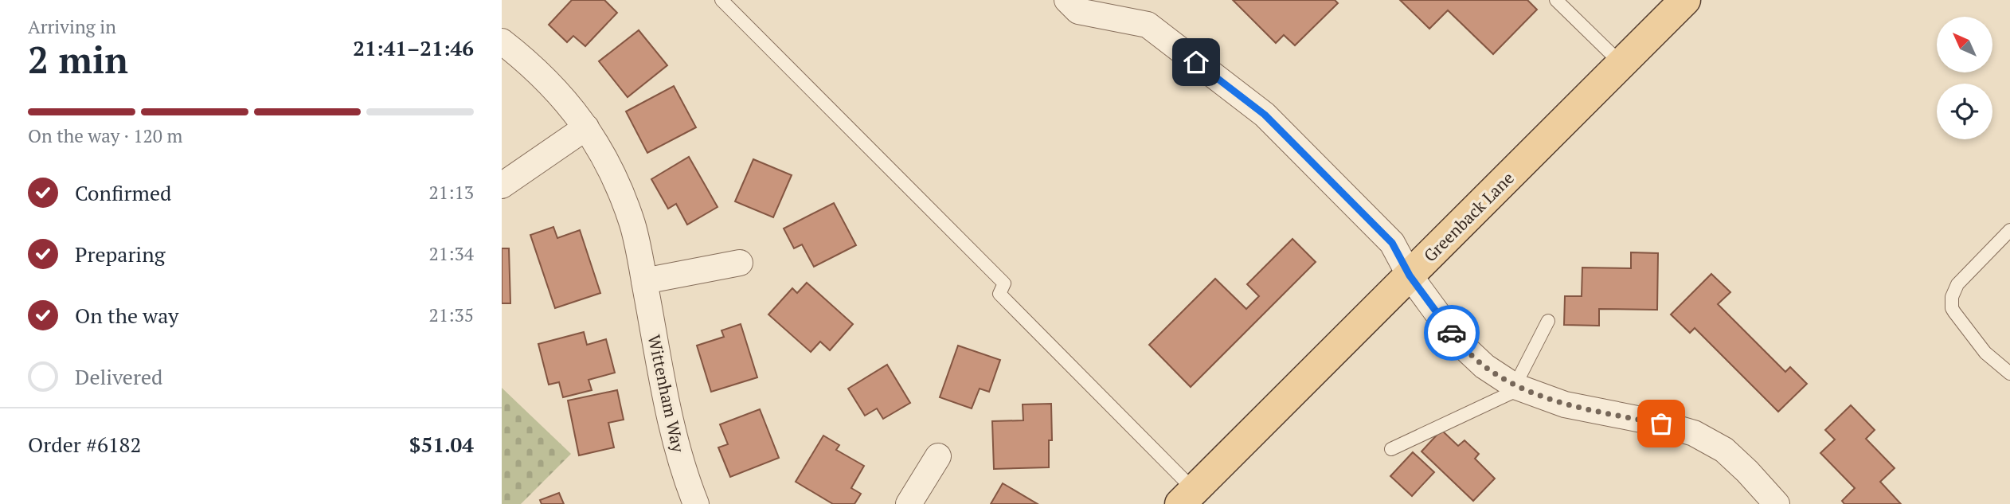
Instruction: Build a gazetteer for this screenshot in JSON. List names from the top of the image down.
{
  "streets": {
    "main road": ["Greenback Lane"],
    "street": ["Wittenham Way"]
  },
  "north": "top left",
  "page": {
    "heading": ["2 min", "Arriving in", "21:41–21:46"],
    "panel": ["Order #6182", "$51.04"],
    "bar": "On the way · 120 m",
    "list": [
      ["Confirmed", "21:13"],
      ["Preparing", "21:34"],
      ["On the way", "21:35"],
      "Delivered"
    ]
  }
}
